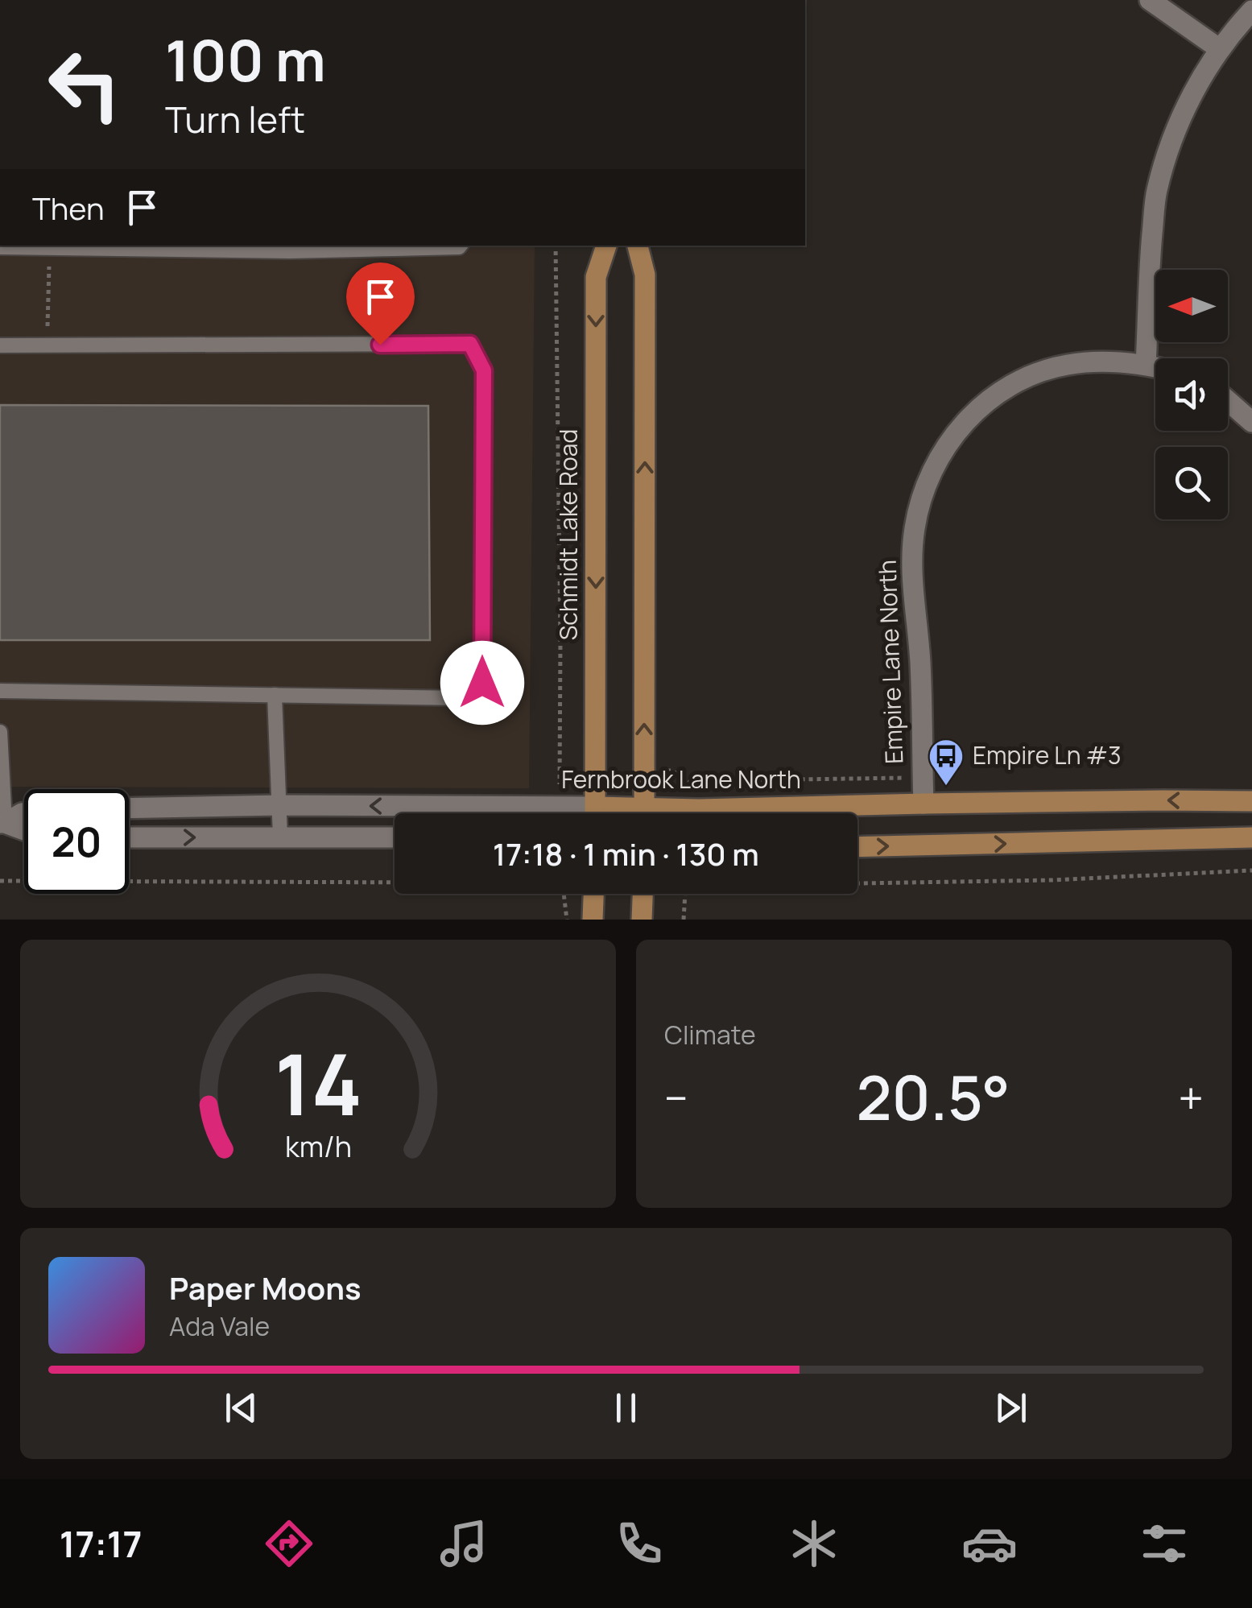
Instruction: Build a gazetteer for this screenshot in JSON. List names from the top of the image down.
{
  "streets": {
    "street": ["Schmidt Lake Road", "Empire Lane North", "Fernbrook Lane North"]
  },
  "crossings": [
    ["Empire Lane North", "Fernbrook Lane North"]
  ],
  "places": {
    "bus stop": ["Empire Ln #3"]
  },
  "north": "left",
  "page": {
    "turn": ["100 m", "Turn left"],
    "then": "Then",
    "limit": "20",
    "trip": "17:18 · 1 min · 130 m",
    "tile": "Climate",
    "heat": ["−", "20.5°", "+"],
    "song": ["Paper Moons", "Ada Vale"],
    "tabs": "17:17",
    "gauge": ["14", "km/h"]
  }
}
